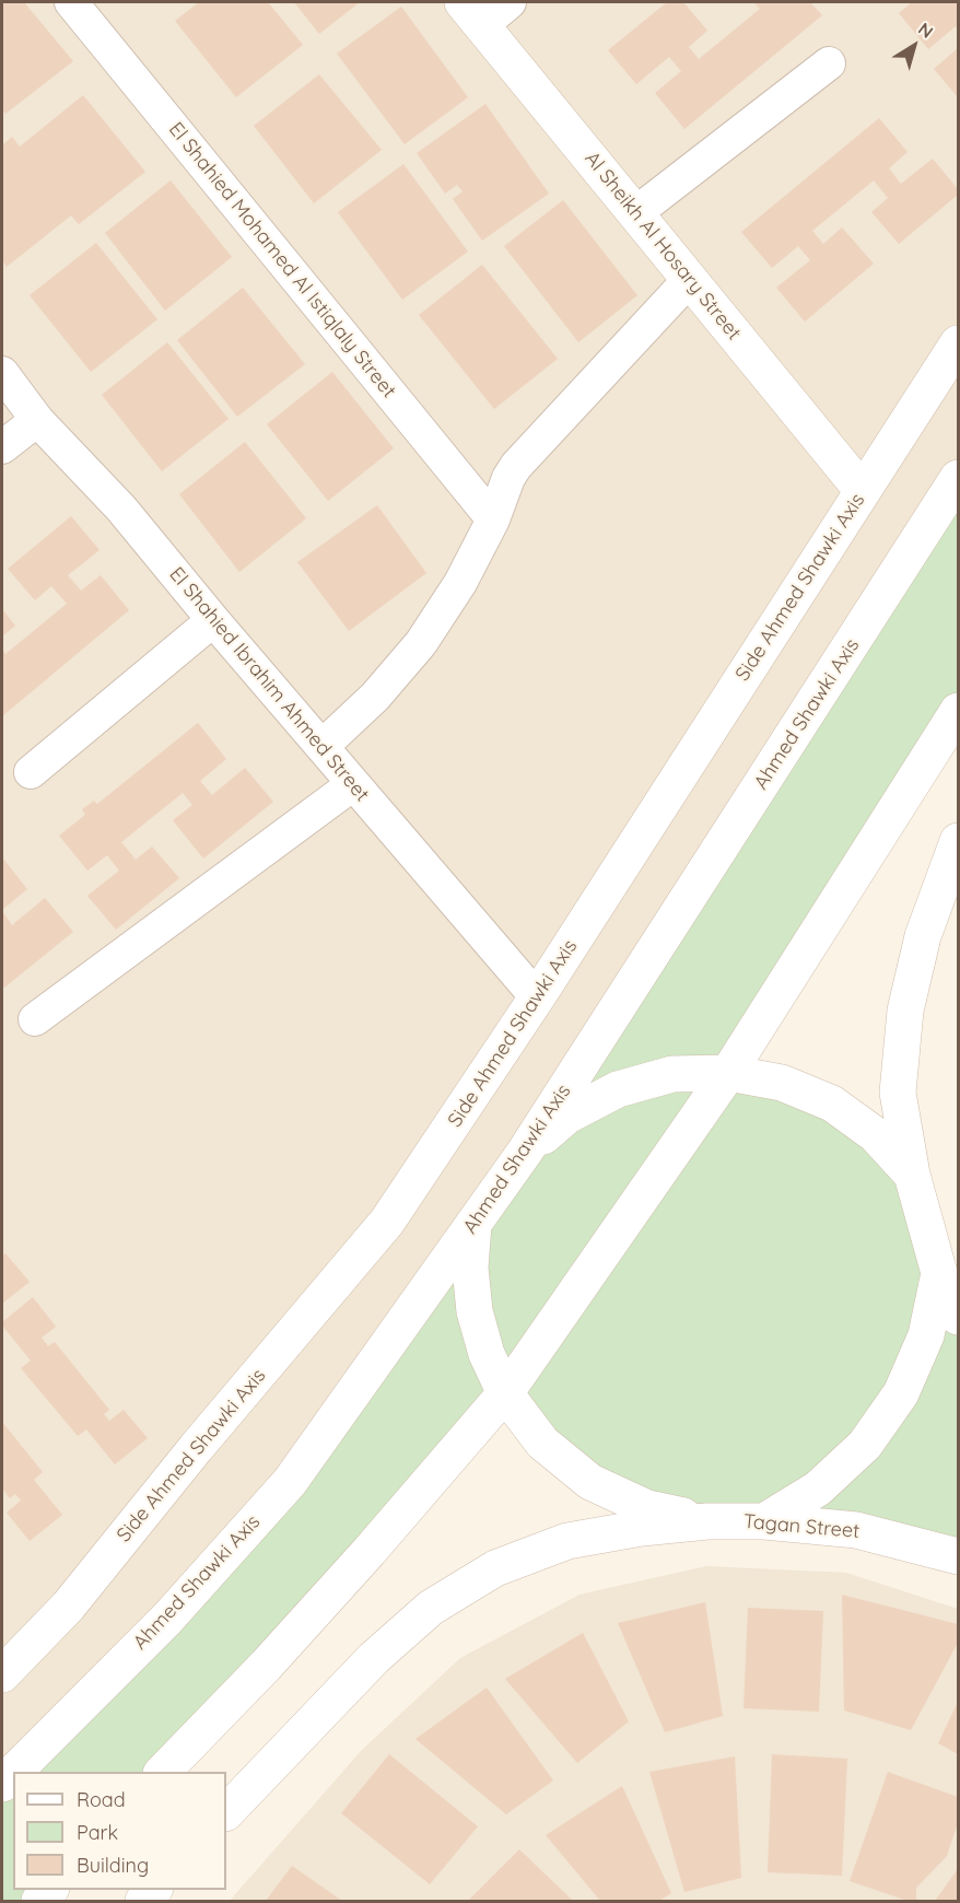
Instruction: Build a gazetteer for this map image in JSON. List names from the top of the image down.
{
  "streets": {
    "street": [
      "Al Sheikh Al Hosary Street",
      "El Shahied Mohamed Al Istiqlaly Street",
      "Side Ahmed Shawki Axis",
      "El Shahied Ibrahim Ahmed Street",
      "Ahmed Shawki Axis",
      "Tagan Street"
    ]
  },
  "crossings": [
    ["Al Sheikh Al Hosary Street", "Side Ahmed Shawki Axis"],
    ["Side Ahmed Shawki Axis", "El Shahied Ibrahim Ahmed Street"]
  ],
  "legend": ["Road", "Park", "Building"],
  "north": "top right"
}
